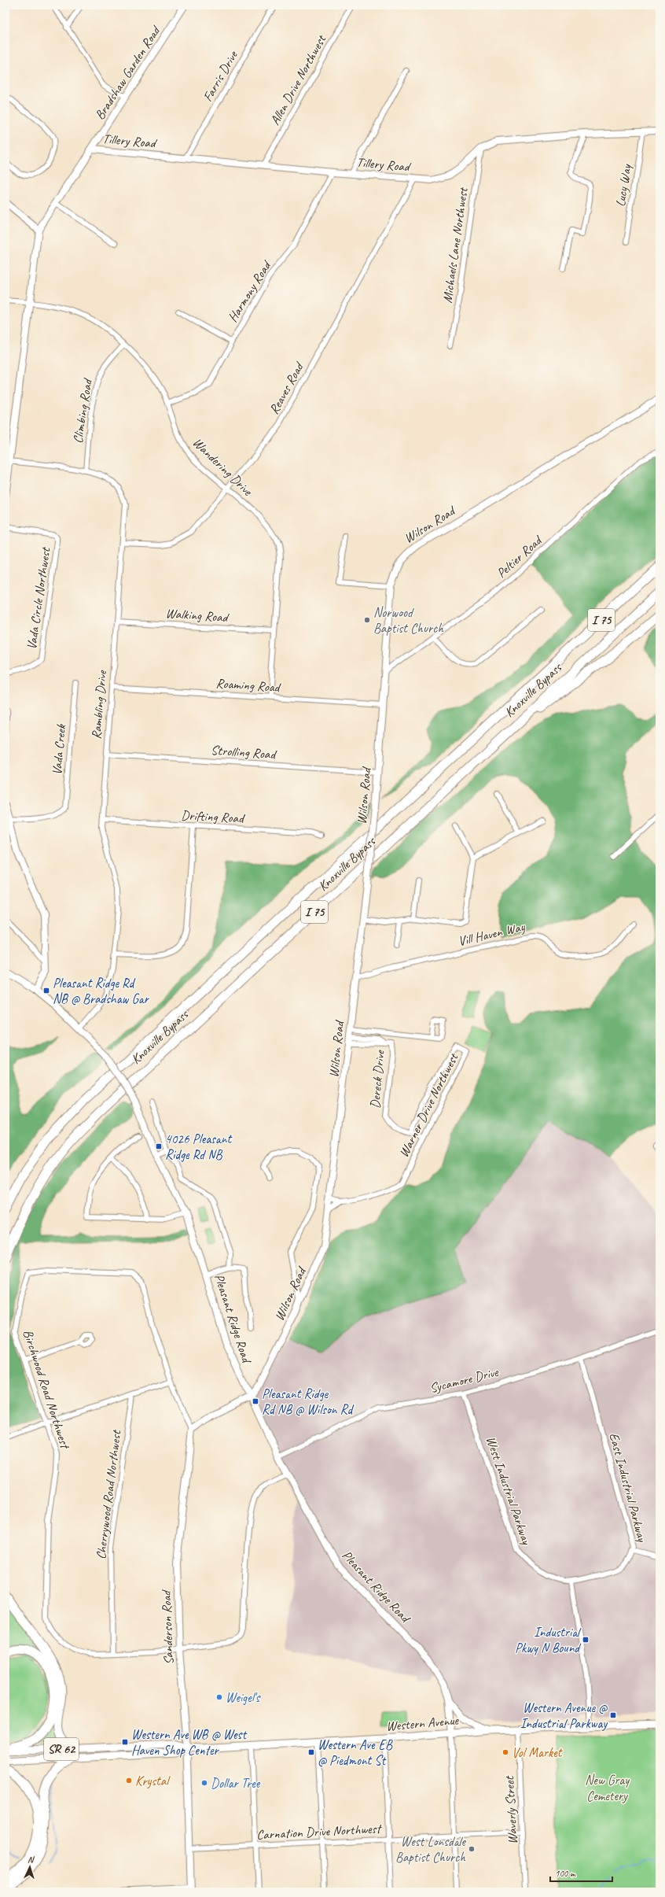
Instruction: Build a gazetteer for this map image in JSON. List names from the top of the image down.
{
  "streets": {
    "highway": ["I 75", "Knoxville Bypass"],
    "main road": ["Western Avenue", "SR 62"],
    "street": [
      "Bradshaw Garden Road",
      "Farris Drive",
      "Allen Drive Northwest",
      "Tillery Road",
      "Lucy Way",
      "Michaels Lane Northwest",
      "Harmony Road",
      "Reaves Road",
      "Climbing Road",
      "Wandering Drive",
      "Wilson Road",
      "Peltier Road",
      "Vada Circle Northwest",
      "Walking Road",
      "Roaming Road",
      "Rambling Drive",
      "Vada Creek",
      "Strolling Road",
      "Drifting Road",
      "Vill Haven Way",
      "Dereck Drive",
      "Warner Drive Northwest",
      "Pleasant Ridge Road",
      "Sycamore Drive",
      "Birchwood Road Northwest",
      "East Industrial Parkway",
      "West Industrial Parkway",
      "Cherrywood Road Northwest",
      "Sanderson Road",
      "Waverly Street",
      "Carnation Drive Northwest"
    ]
  },
  "crossings": [
    ["Bradshaw Garden Road", "Tillery Road"],
    ["Bradshaw Garden Road", "Wandering Drive"],
    ["Bradshaw Garden Road", "Rambling Drive"],
    ["Farris Drive", "Tillery Road"],
    ["Allen Drive Northwest", "Tillery Road"],
    ["Tillery Road", "Lucy Way"],
    ["Tillery Road", "Michaels Lane Northwest"],
    ["Tillery Road", "Harmony Road"],
    ["Tillery Road", "Reaves Road"],
    ["Harmony Road", "Wandering Drive"],
    ["Reaves Road", "Wandering Drive"],
    ["Reaves Road", "Rambling Drive"],
    ["Climbing Road", "Wandering Drive"],
    ["Climbing Road", "Rambling Drive"],
    ["Wandering Drive", "Walking Road"],
    ["Wandering Drive", "Roaming Road"],
    ["Wilson Road", "Peltier Road"],
    ["Wilson Road", "Roaming Road"],
    ["Wilson Road", "Strolling Road"],
    ["Wilson Road", "Vill Haven Way"],
    ["Wilson Road", "Dereck Drive"],
    ["Wilson Road", "Warner Drive Northwest"],
    ["Wilson Road", "Pleasant Ridge Road"],
    ["Walking Road", "Rambling Drive"],
    ["Roaming Road", "Rambling Drive"],
    ["Rambling Drive", "Strolling Road"],
    ["Rambling Drive", "Drifting Road"],
    ["Rambling Drive", "Pleasant Ridge Road"],
    ["Dereck Drive", "Warner Drive Northwest"],
    ["Pleasant Ridge Road", "Sycamore Drive"],
    ["Pleasant Ridge Road", "Birchwood Road Northwest"],
    ["Pleasant Ridge Road", "Western Avenue"],
    ["Sycamore Drive", "East Industrial Parkway"],
    ["Sycamore Drive", "West Industrial Parkway"],
    ["Birchwood Road Northwest", "Cherrywood Road Northwest"],
    ["Birchwood Road Northwest", "Sanderson Road"],
    ["East Industrial Parkway", "West Industrial Parkway"],
    ["Sanderson Road", "Western Avenue"],
    ["Sanderson Road", "Carnation Drive Northwest"],
    ["Western Avenue", "Waverly Street"],
    ["Waverly Street", "Carnation Drive Northwest"]
  ],
  "parks": ["New Gray Cemetery"],
  "places": {
    "other": [
      "Norwood Baptist Church",
      "Weigel's",
      "Vol Market",
      "Krystal",
      "Dollar Tree",
      "West Lonsdale Baptist Church"
    ],
    "transit": [
      "Pleasant Ridge Rd NB @ Bradshaw Gar",
      "4026 Pleasant Ridge Rd NB",
      "Pleasant Ridge Rd NB @ Wilson Rd",
      "Industrial Pkwy N Bound",
      "Western Avenue @ Industrial Parkway",
      "Western Ave WB @ West Haven Shop Center",
      "Western Ave EB @ Piedmont St"
    ]
  },
  "scale_bar": "100 m",
  "north": "top"
}
